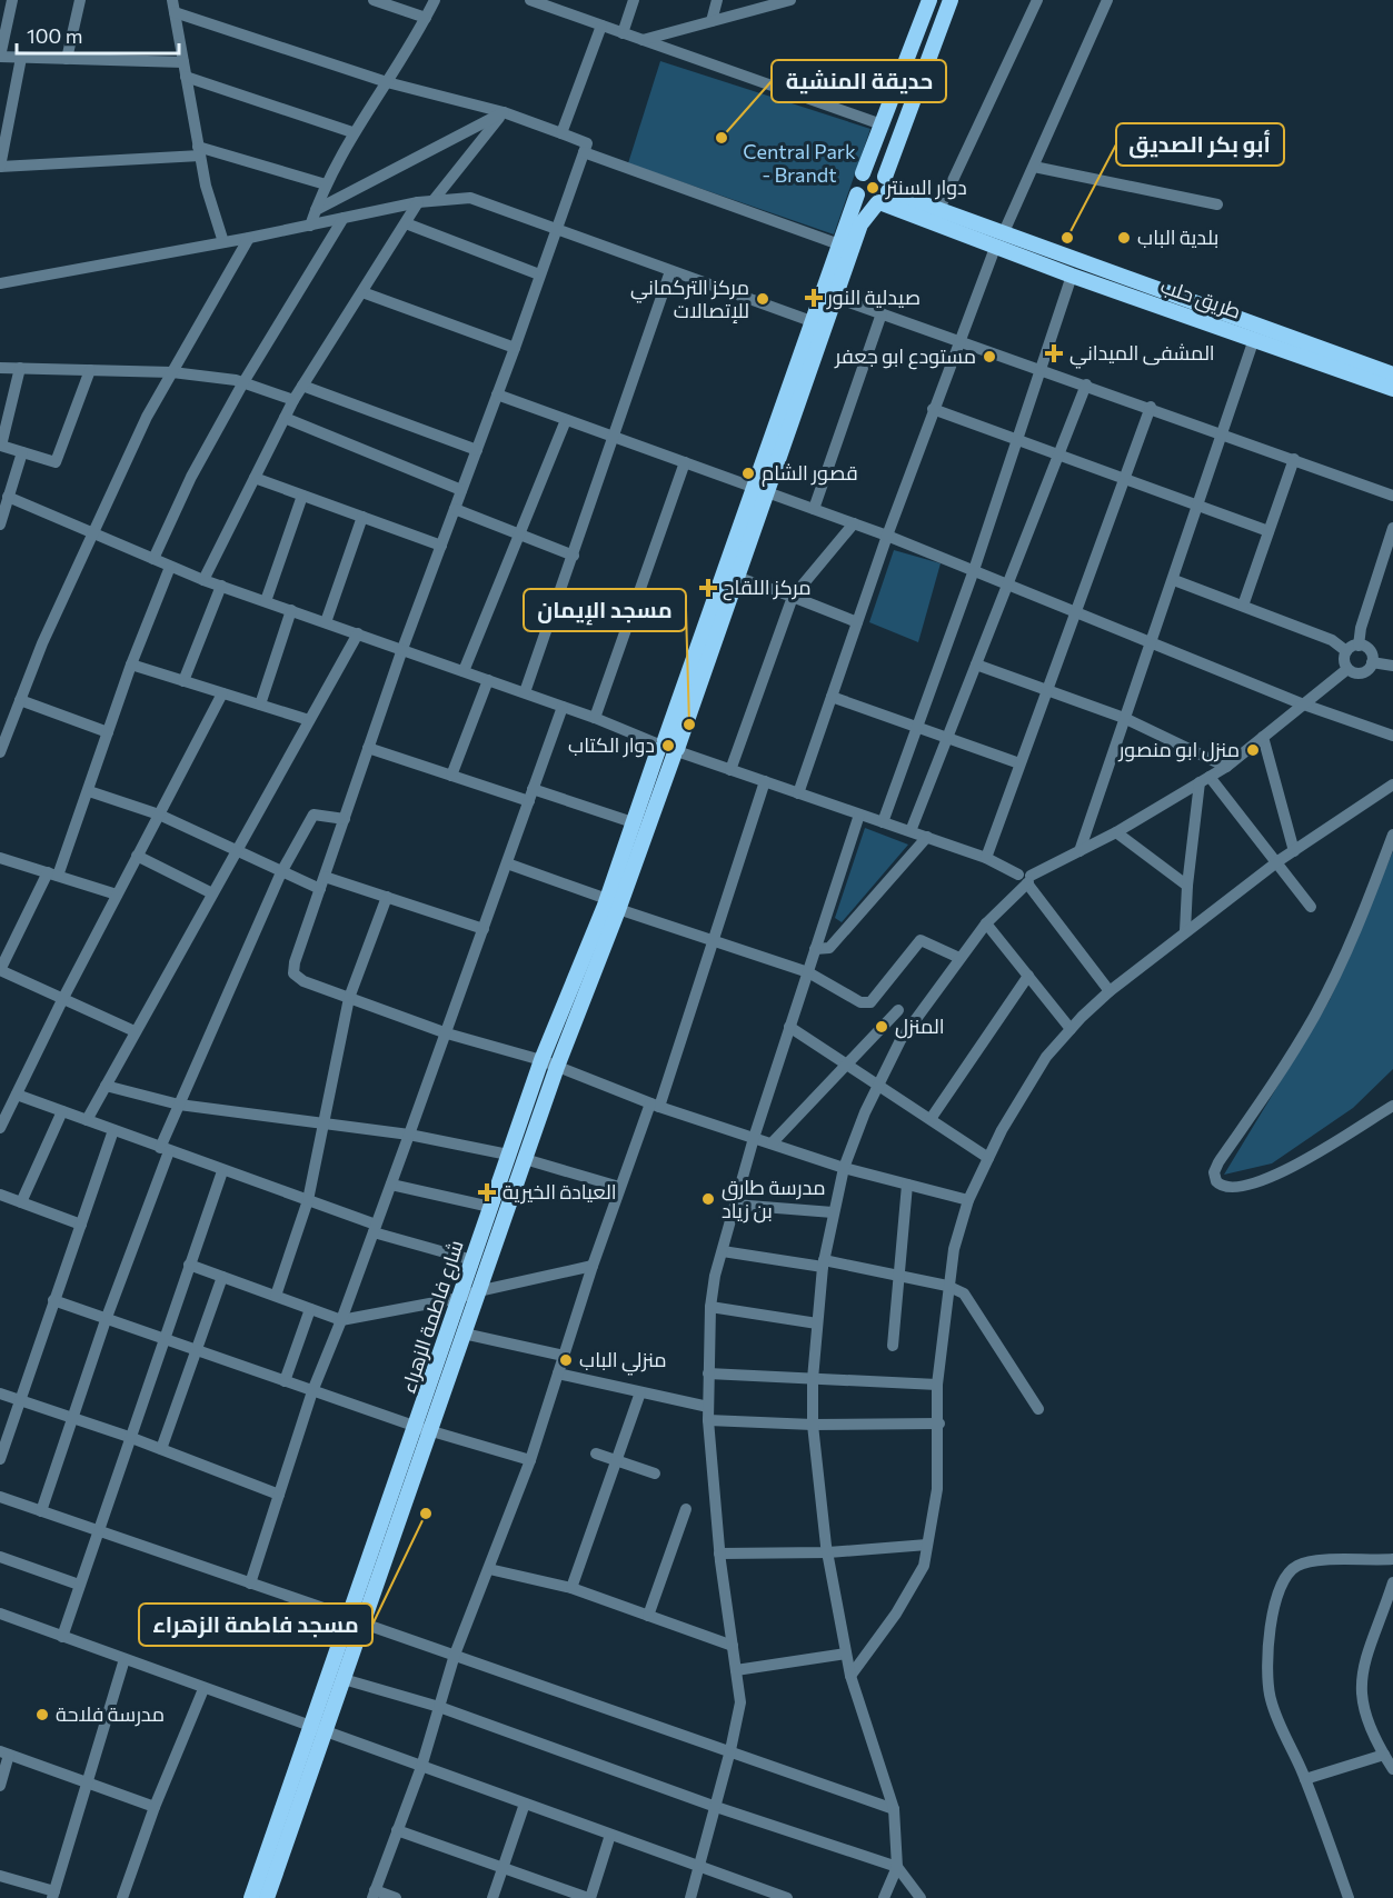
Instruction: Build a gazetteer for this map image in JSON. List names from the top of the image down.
{
  "streets": {
    "main road": ["طريق حلب", "شارع فاطمة الزهراء"]
  },
  "parks": ["Central Park - Brandt"],
  "places": {
    "other": [
      "حديقة المنشية",
      "دوار السنتر",
      "أبو بكر الصديق",
      "بلدية الباب",
      "مركز التركماني للإتصالات",
      "مستودع ابو جعفر",
      "قصور الشام",
      "مسجد الإيمان",
      "دوار الكتاب",
      "منزل ابو منصور",
      "المنزل",
      "مدرسة طارق بن زياد",
      "منزلي الباب",
      "مسجد فاطمة الزهراء",
      "مدرسة فلاحة"
    ],
    "health": [
      "صيدلية النور",
      "المشفى الميداني",
      "مركز اللقاح",
      "العيادة الخيرية"
    ]
  },
  "scale_bar": "100 m"
}
